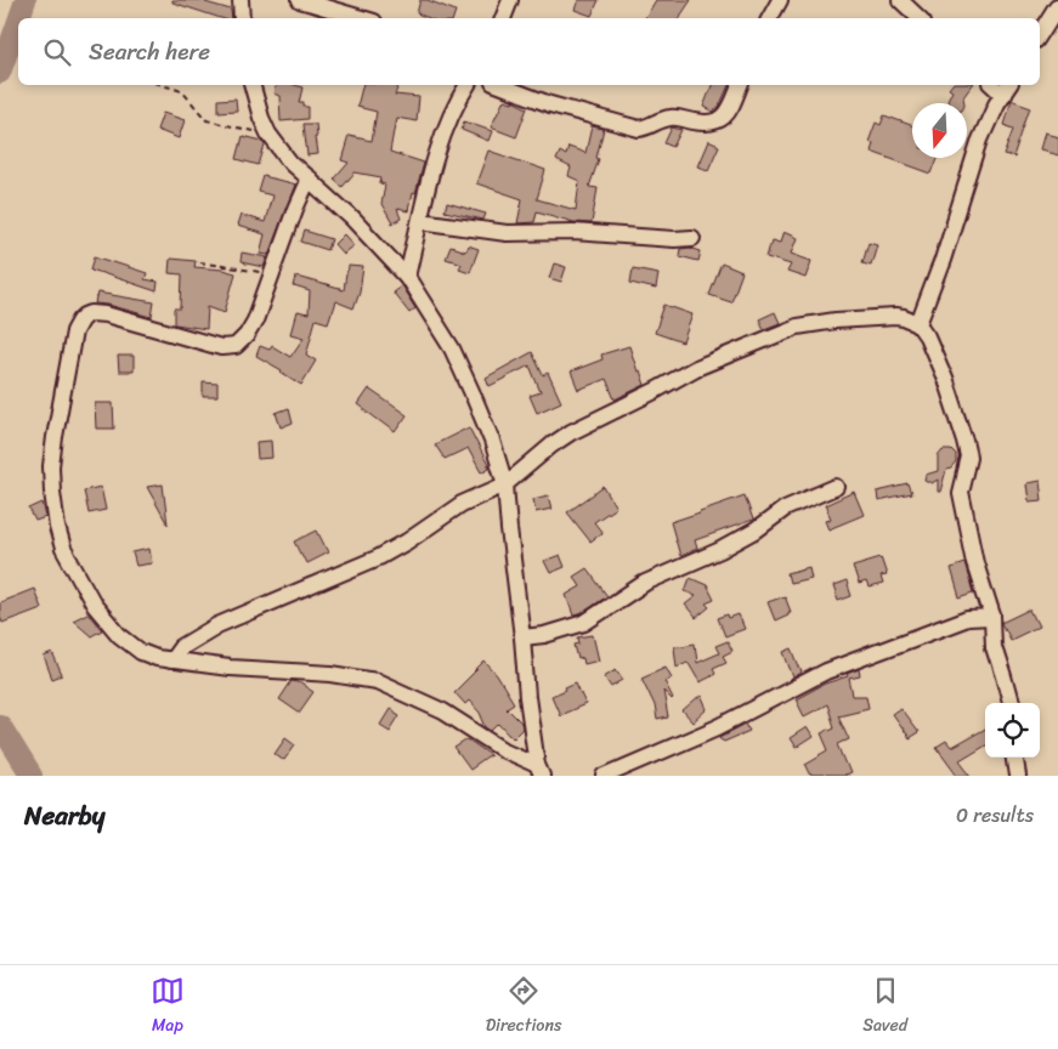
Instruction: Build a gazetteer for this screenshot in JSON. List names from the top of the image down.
{
  "north": "bottom",
  "page": {
    "search": "Search here",
    "heading": ["Nearby", "0 results"],
    "nav": ["Map", "Directions", "Saved"]
  }
}
